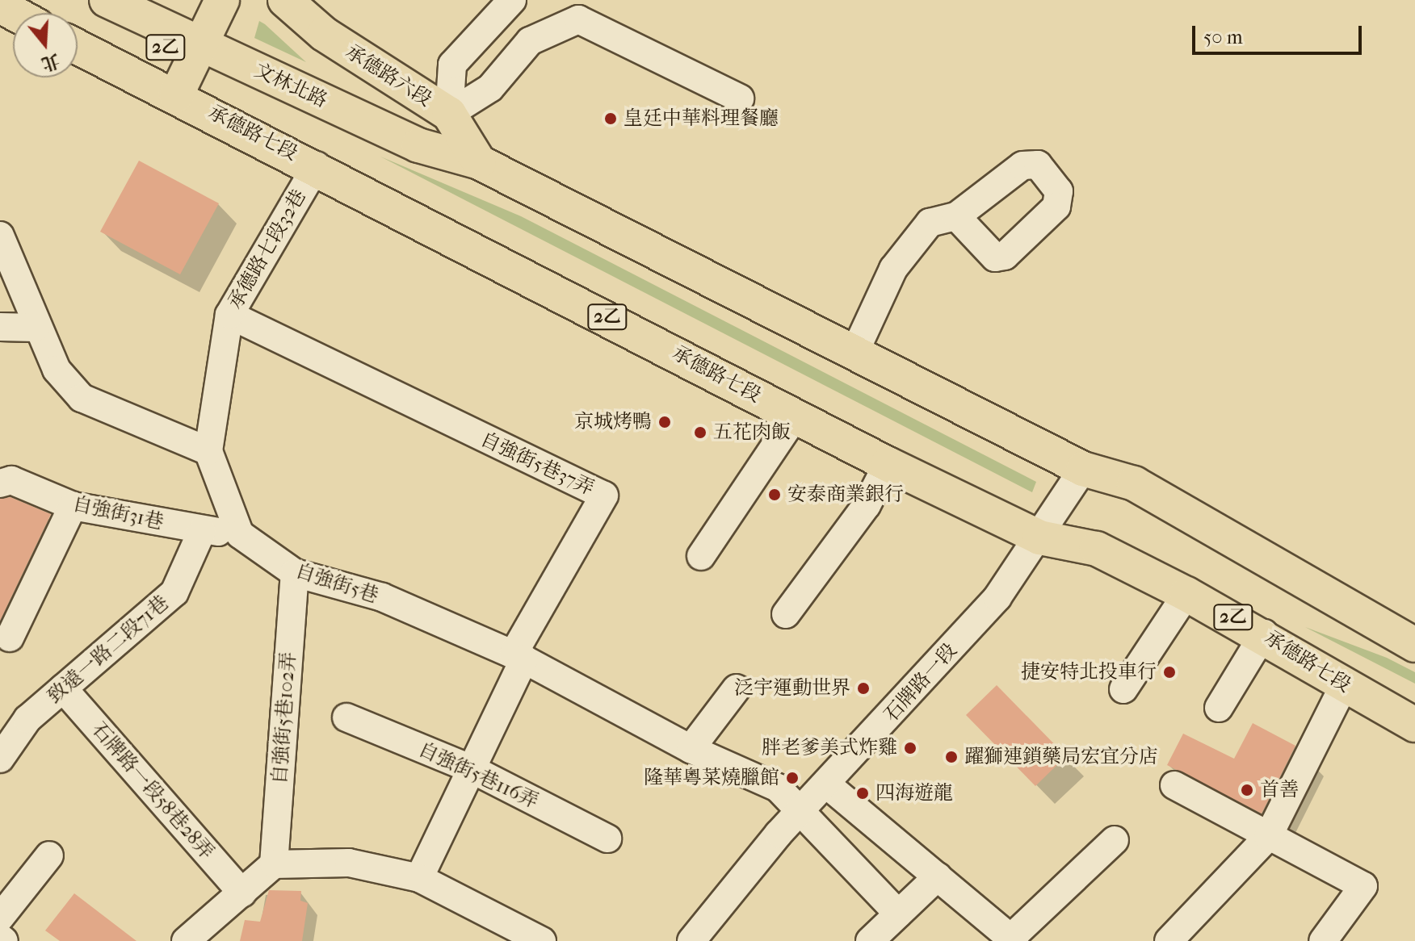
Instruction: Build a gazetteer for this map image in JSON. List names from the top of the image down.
{
  "streets": {
    "main road": [
      "2乙",
      "承德路六段",
      "文林北路",
      "承德路七段"
    ],
    "street": [
      "承德路七段32巷",
      "自強街5巷37弄",
      "自強街31巷",
      "自強街5巷",
      "致遠一路二段71巷",
      "石牌路一段",
      "自強街5巷102弄",
      "自強街5巷116弄",
      "石牌路一段58巷28弄"
    ]
  },
  "crossings": [
    ["2乙", "文林北路"],
    ["2乙", "承德路七段"],
    ["承德路六段", "文林北路"],
    ["承德路七段", "承德路七段32巷"],
    ["承德路七段", "石牌路一段"],
    ["承德路七段32巷", "自強街5巷37弄"],
    ["自強街5巷37弄", "自強街5巷"],
    ["自強街31巷", "自強街5巷"],
    ["自強街31巷", "致遠一路二段71巷"],
    ["自強街5巷", "石牌路一段"],
    ["自強街5巷", "自強街5巷102弄"],
    ["致遠一路二段71巷", "石牌路一段58巷28弄"]
  ],
  "places": [
    "皇廷中華料理餐廳",
    "京城烤鴨",
    "五花肉飯",
    "安泰商業銀行",
    "捷安特北投車行",
    "泛宇運動世界",
    "胖老爹美式炸雞",
    "躍獅連鎖藥局宏宜分店",
    "隆華粵菜燒臘館",
    "首善",
    "四海遊龍"
  ],
  "scale_bar": "50 m",
  "north": "bottom"
}
